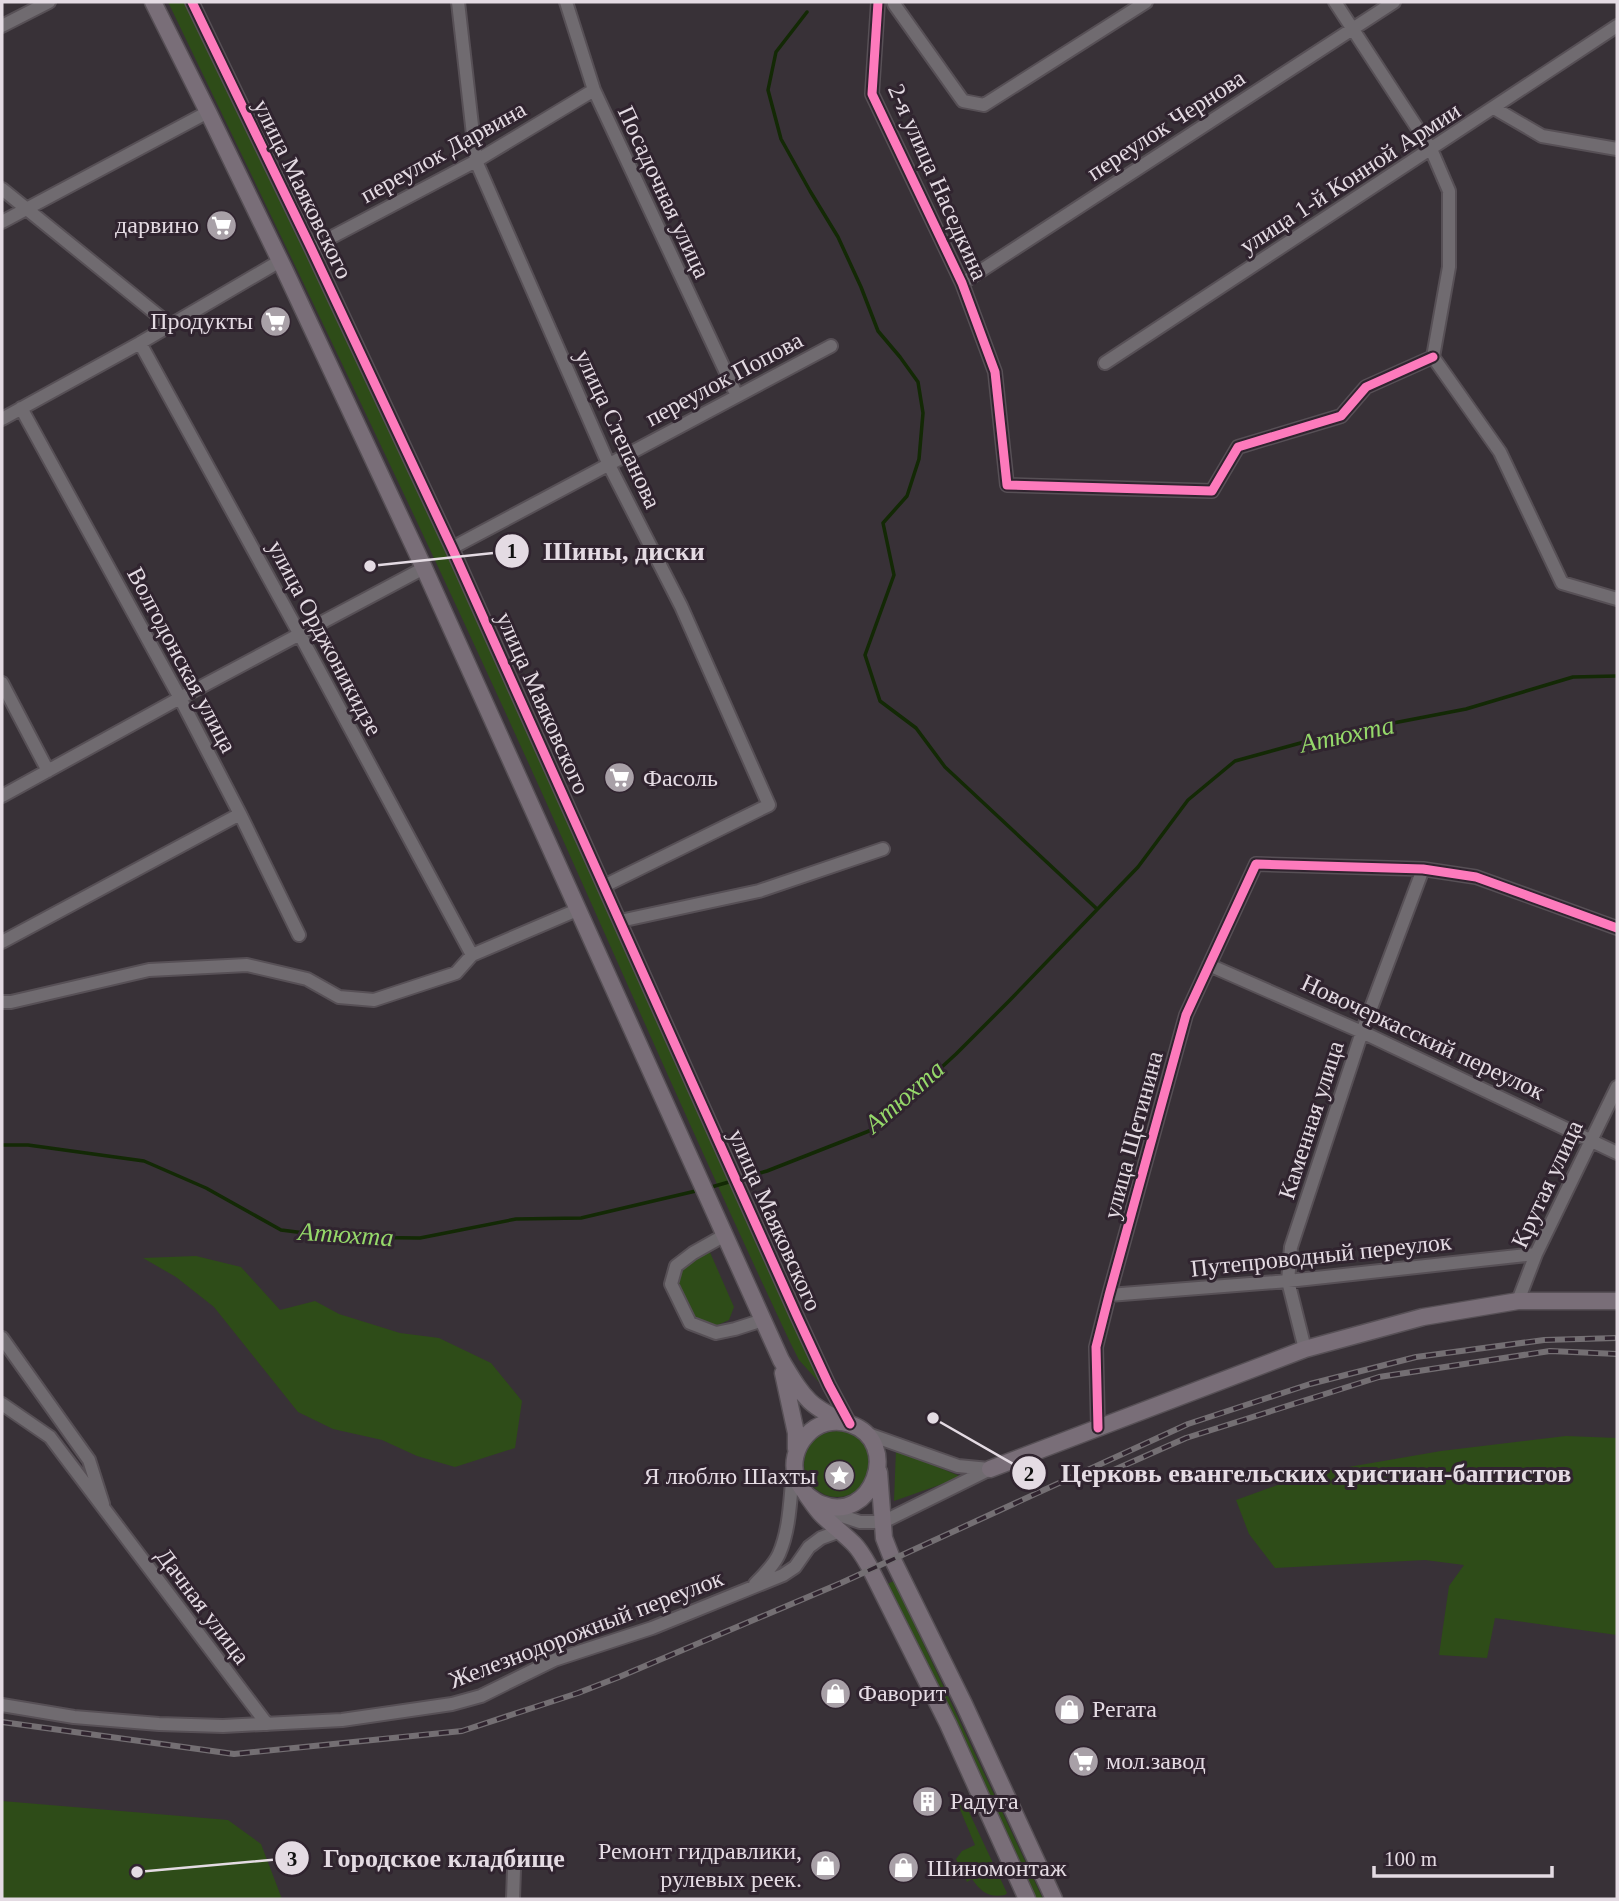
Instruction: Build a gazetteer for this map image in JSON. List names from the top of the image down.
{
  "streets": {
    "street": [
      "переулок Чернова",
      "переулок Дарвина",
      "улица 1-й Конной Армии",
      "2-я улица Наседкина",
      "улица Маяковского",
      "Посадочная улица",
      "переулок Попова",
      "улица Степанова",
      "улица Орджоникидзе",
      "Волгодонская улица",
      "Новочеркасский переулок",
      "Каменная улица",
      "улица Щетинина",
      "Крутая улица",
      "Путепроводный переулок",
      "Дачная улица",
      "Железнодорожный переулок"
    ]
  },
  "crossings": [
    ["переулок Чернова", "2-я улица Наседкина"],
    ["переулок Дарвина", "улица Маяковского"],
    ["переулок Дарвина", "Посадочная улица"],
    ["переулок Дарвина", "улица Степанова"],
    ["улица Маяковского", "переулок Попова"],
    ["улица Маяковского", "улица Степанова"],
    ["Посадочная улица", "переулок Попова"],
    ["переулок Попова", "улица Степанова"],
    ["Новочеркасский переулок", "Каменная улица"],
    ["Новочеркасский переулок", "улица Щетинина"],
    ["Новочеркасский переулок", "Крутая улица"],
    ["Каменная улица", "улица Щетинина"],
    ["Каменная улица", "Путепроводный переулок"],
    ["улица Щетинина", "Путепроводный переулок"],
    ["Крутая улица", "Путепроводный переулок"],
    ["Дачная улица", "Железнодорожный переулок"]
  ],
  "water": ["Атюхта"],
  "places": {
    "supermarket": [
      "дарвино",
      "Продукты",
      "Фасоль",
      "мол.завод"
    ],
    "other": ["Шины, диски", "Церковь евангельских христиан-баптистов", "Городское кладбище"],
    "place": ["Я люблю Шахты"],
    "shop": [
      "Фаворит",
      "Регата",
      "Ремонт гидравлики, рулевых реек.",
      "Шиномонтаж"
    ],
    "building": ["Радуга"]
  },
  "scale_bar": "100 m"
}
